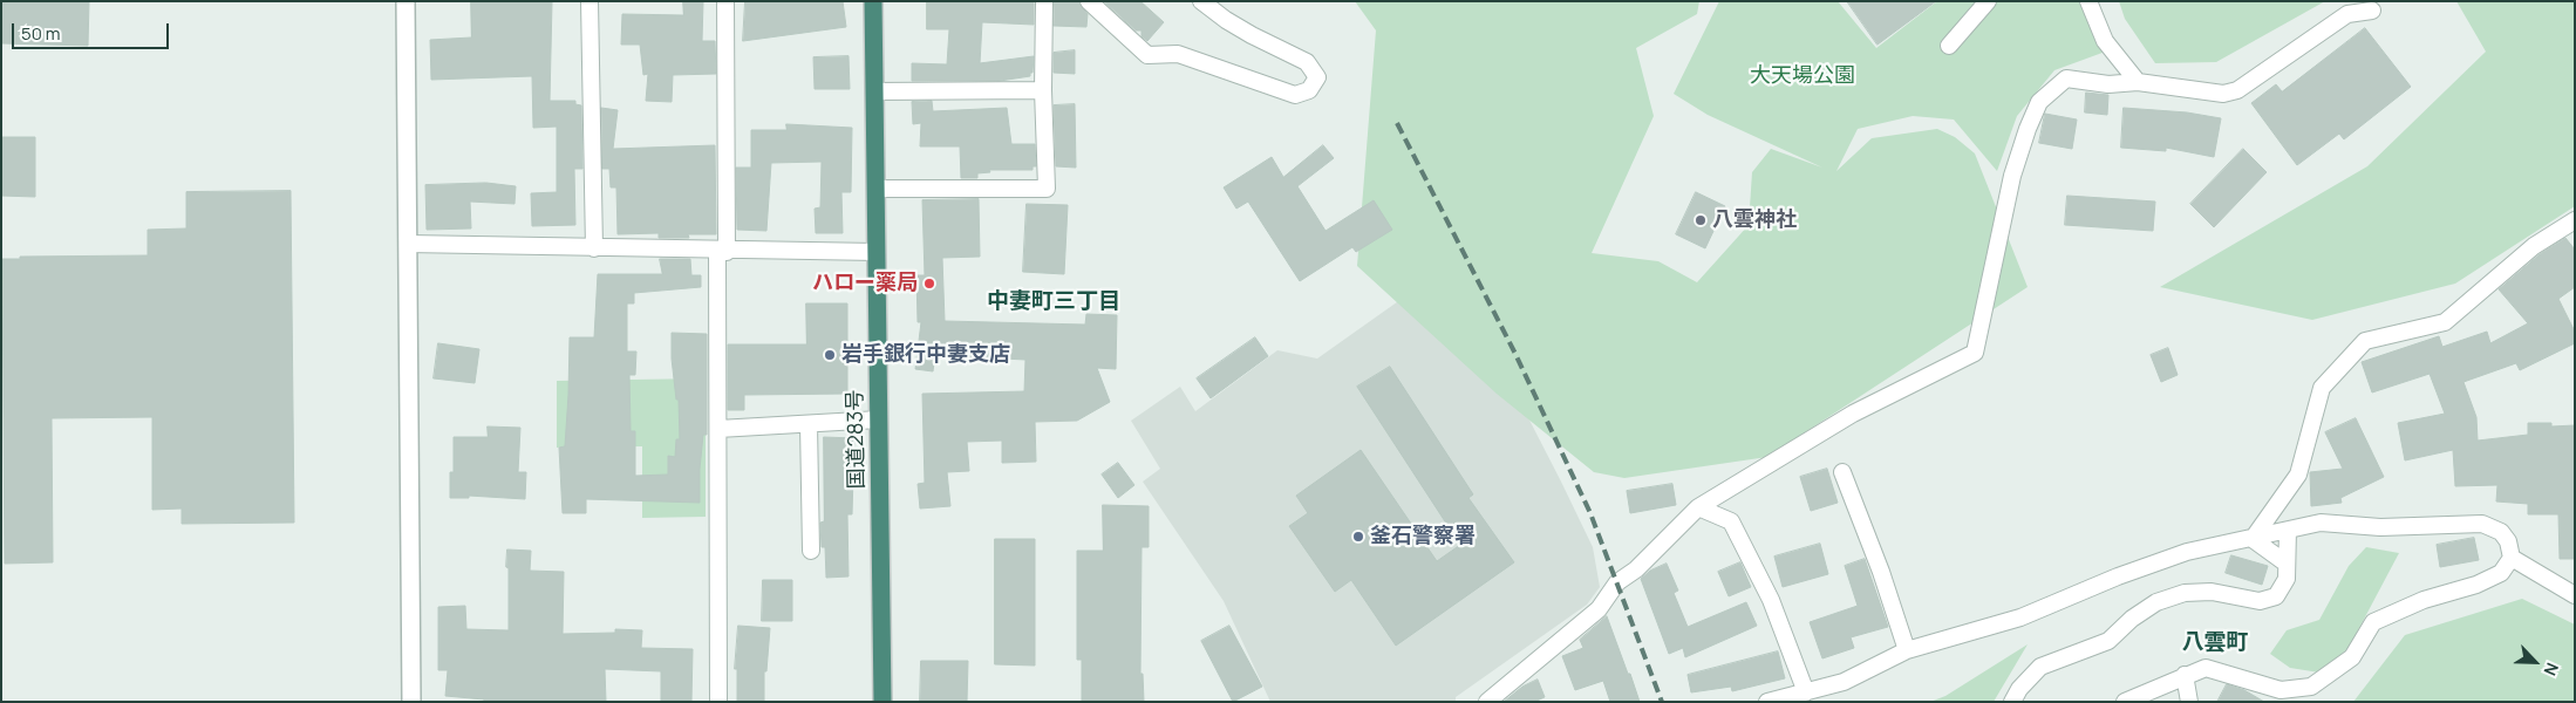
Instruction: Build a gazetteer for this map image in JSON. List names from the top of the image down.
{
  "streets": {
    "highway": ["国道283号"]
  },
  "districts": ["中妻町三丁目", "八雲町"],
  "parks": ["大天場公園"],
  "places": [
    "八雲神社",
    "ハロー薬局",
    "岩手銀行中妻支店",
    "釜石警察署"
  ],
  "scale_bar": "50 m",
  "north": "bottom right"
}
